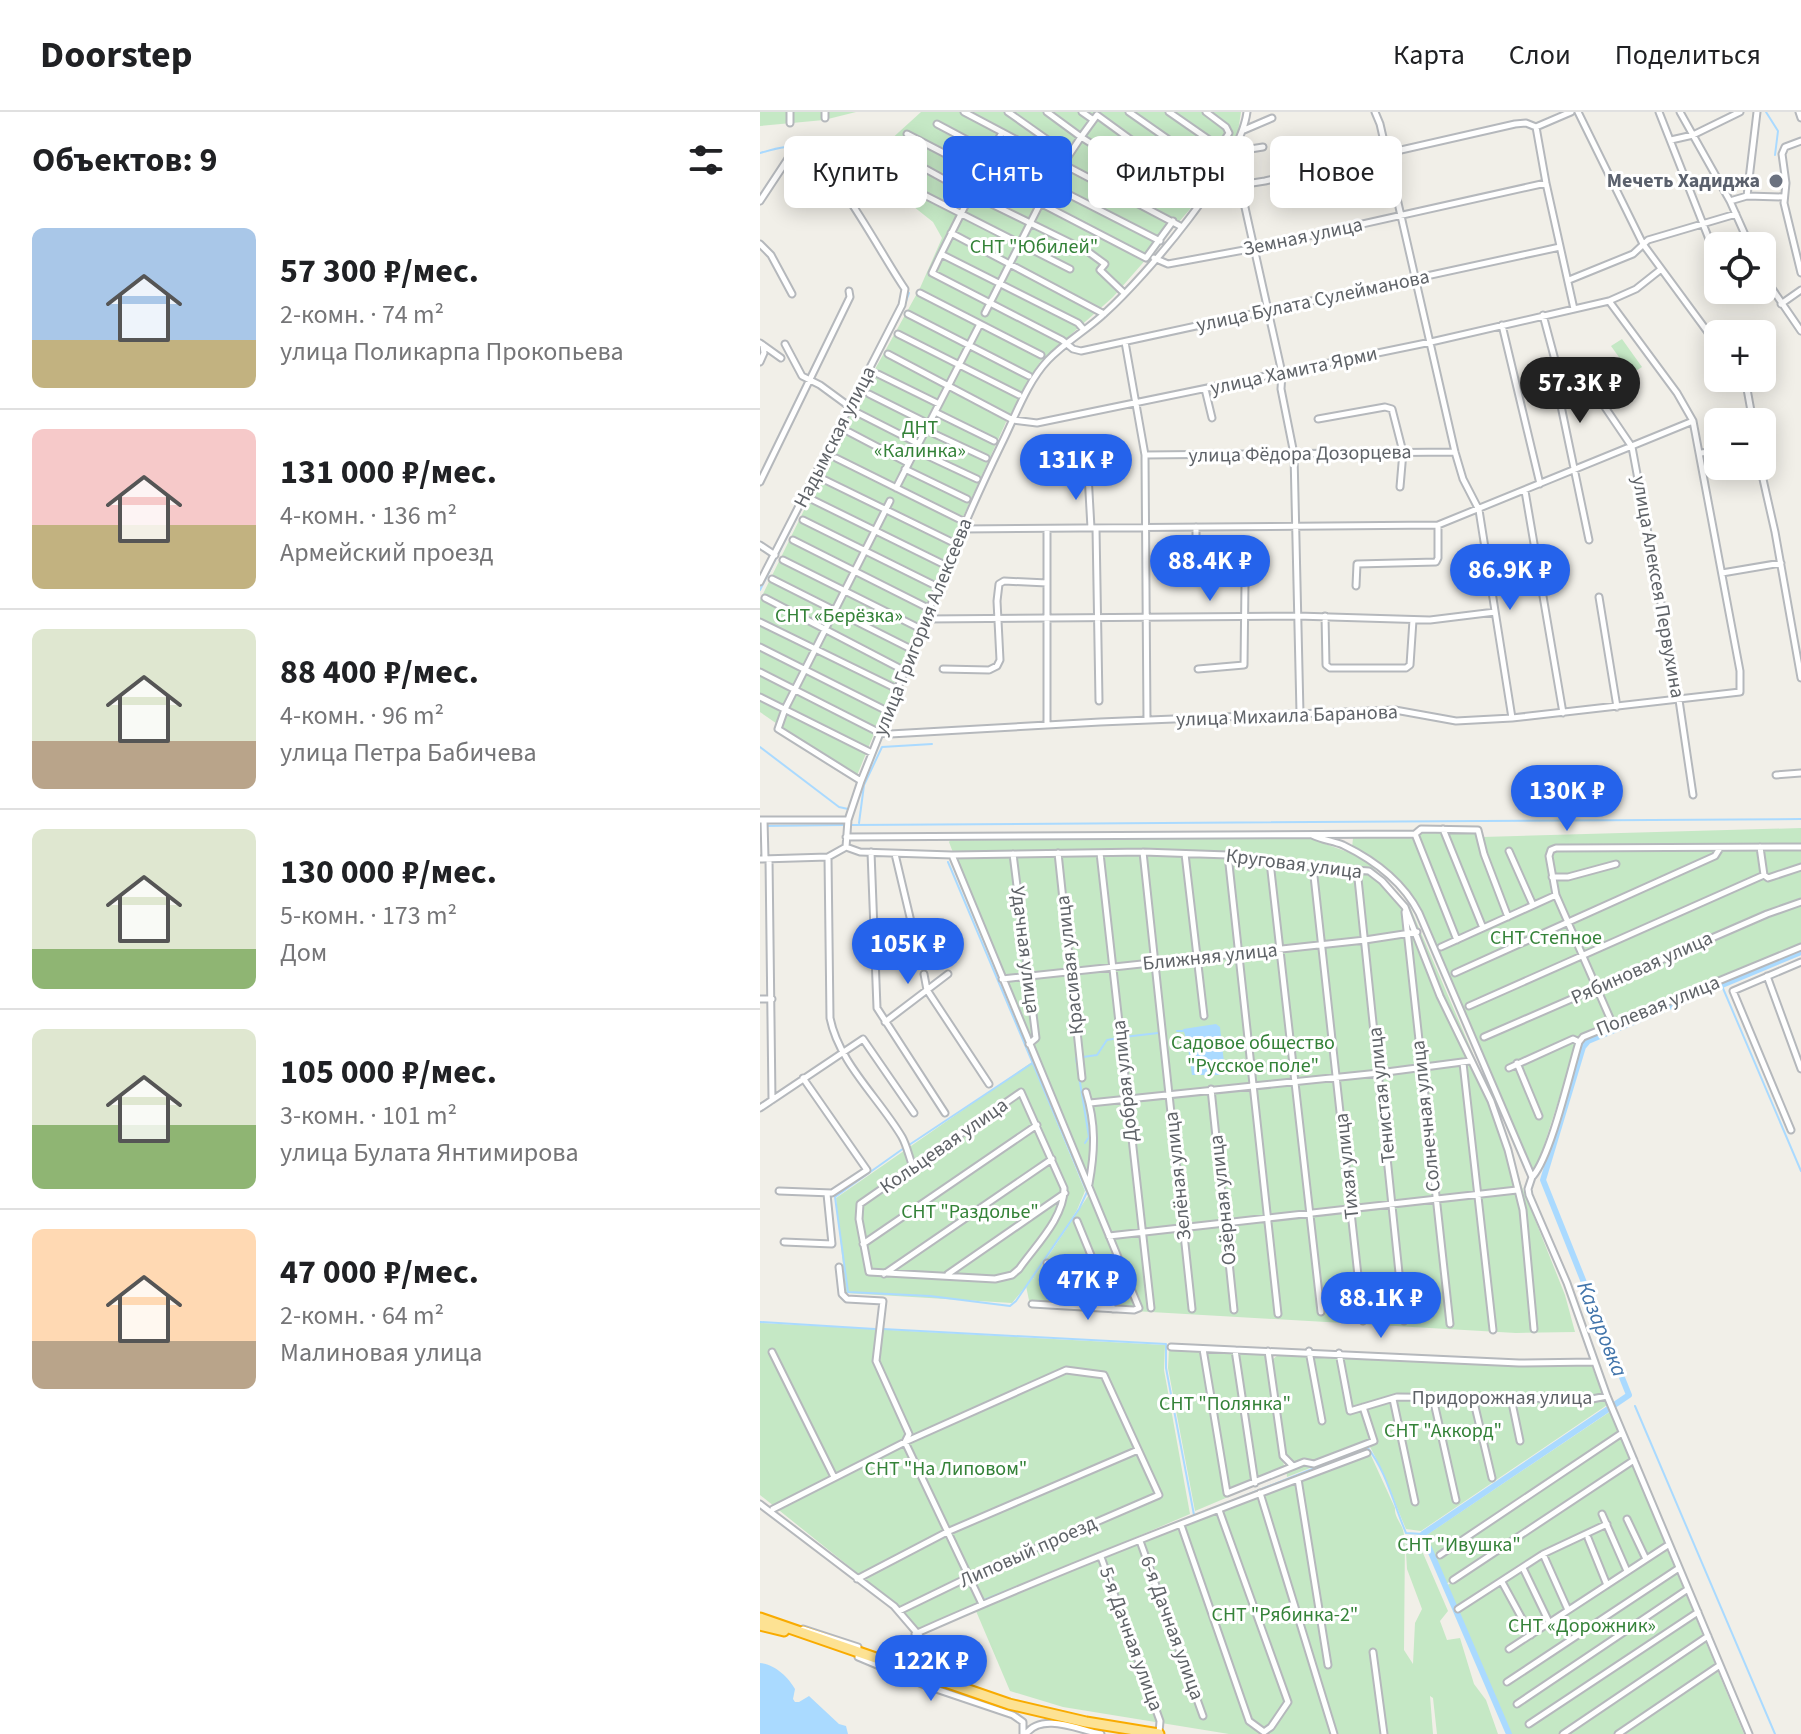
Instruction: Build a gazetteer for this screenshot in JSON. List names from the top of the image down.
{
  "streets": {
    "street": [
      "Земная улица",
      "улица Булата Сулейманова",
      "улица Хамита Ярми",
      "Надымская улица",
      "улица Фёдора Дозорцева",
      "улица Алексея Первухина",
      "улица Григория Алексеева",
      "улица Михаила Баранова",
      "Круговая улица",
      "Удачная улица",
      "Ближняя улица",
      "Красивая улица",
      "Рябиновая улица",
      "Полевая улица",
      "Добрая улица",
      "Тенистая улица",
      "Солнечная улица",
      "Кольцевая улица",
      "Тихая улица",
      "Зелёная улица",
      "Озёрная улица",
      "Придорожная улица",
      "Липовый проезд",
      "6-я Дачная улица",
      "5-я Дачная улица"
    ]
  },
  "crossings": [
    ["Земная улица", "улица Григория Алексеева"],
    ["улица Булата Сулейманова", "улица Григория Алексеева"],
    ["улица Хамита Ярми", "улица Григория Алексеева"],
    ["улица Алексея Первухина", "улица Михаила Баранова"],
    ["улица Григория Алексеева", "улица Михаила Баранова"],
    ["улица Григория Алексеева", "Круговая улица"],
    ["Круговая улица", "Удачная улица"],
    ["Круговая улица", "Ближняя улица"],
    ["Круговая улица", "Красивая улица"],
    ["Круговая улица", "Добрая улица"],
    ["Круговая улица", "Тенистая улица"],
    ["Круговая улица", "Солнечная улица"],
    ["Круговая улица", "Тихая улица"],
    ["Круговая улица", "Зелёная улица"],
    ["Удачная улица", "Ближняя улица"],
    ["Ближняя улица", "Красивая улица"],
    ["Ближняя улица", "Добрая улица"],
    ["Ближняя улица", "Тенистая улица"],
    ["Ближняя улица", "Солнечная улица"],
    ["Ближняя улица", "Тихая улица"],
    ["Ближняя улица", "Зелёная улица"]
  ],
  "water": ["Казаровка"],
  "parks": [
    "СНТ \"Юбилей\"",
    "ДНТ «Калинка»",
    "СНТ «Берёзка»",
    "СНТ Степное",
    "Садовое общество \"Русское поле\"",
    "СНТ \"Раздолье\"",
    "СНТ \"Полянка\"",
    "СНТ \"Аккорд\"",
    "СНТ \"На Липовом\"",
    "СНТ \"Ивушка\"",
    "СНТ \"Рябинка-2\"",
    "СНТ «Дорожник»"
  ],
  "places": ["Мечеть Хадиджа"],
  "page": {
    "header": "Doorstep",
    "nav": ["Карта", "Слои", "Поделиться"],
    "heading": "Объектов: 9",
    "chip": [
      "Купить",
      "Снять",
      "Фильтры",
      "Новое"
    ],
    "list": [
      {
        "name": "57 300 ₽/мес.",
        "note": "2-комн. · 74 m² · улица Поликарпа Прокопьева"
      },
      {
        "name": "131 000 ₽/мес.",
        "note": "4-комн. · 136 m² · Армейский проезд"
      },
      {
        "name": "88 400 ₽/мес.",
        "note": "4-комн. · 96 m² · улица Петра Бабичева"
      },
      {
        "name": "130 000 ₽/мес.",
        "note": "5-комн. · 173 m² · Дом"
      },
      {
        "name": "105 000 ₽/мес.",
        "note": "3-комн. · 101 m² · улица Булата Янтимирова"
      },
      {
        "name": "47 000 ₽/мес.",
        "note": "2-комн. · 64 m² · Малиновая улица"
      }
    ],
    "map_buttons": ["+", "−"],
    "price": [
      "57.3K ₽",
      "131K ₽",
      "88.4K ₽",
      "86.9K ₽",
      "130K ₽",
      "105K ₽",
      "47K ₽",
      "88.1K ₽",
      "122K ₽"
    ]
  }
}
